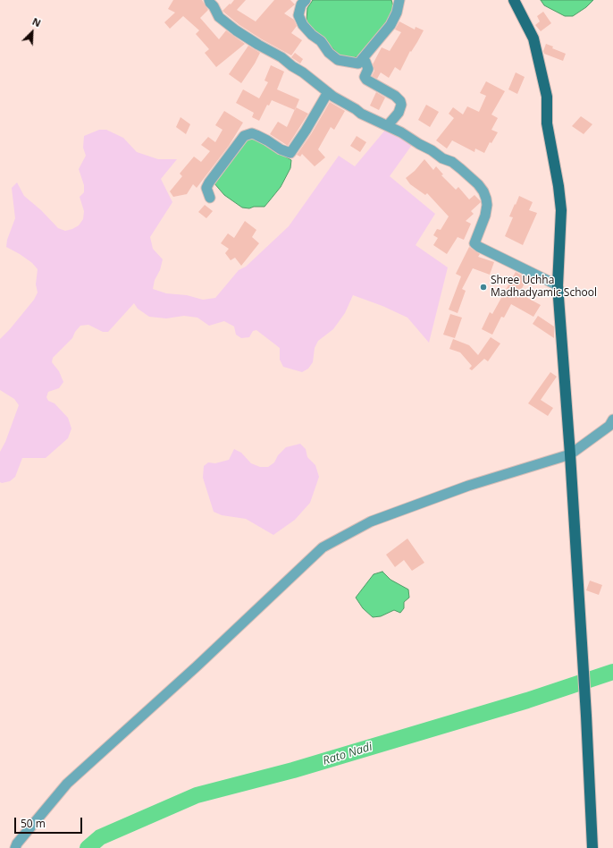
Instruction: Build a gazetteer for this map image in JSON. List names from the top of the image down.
{
  "water": ["Rato Nadi"],
  "places": ["Shree Uchha Madhadyamic School"],
  "scale_bar": "50 m",
  "north": "top right"
}
